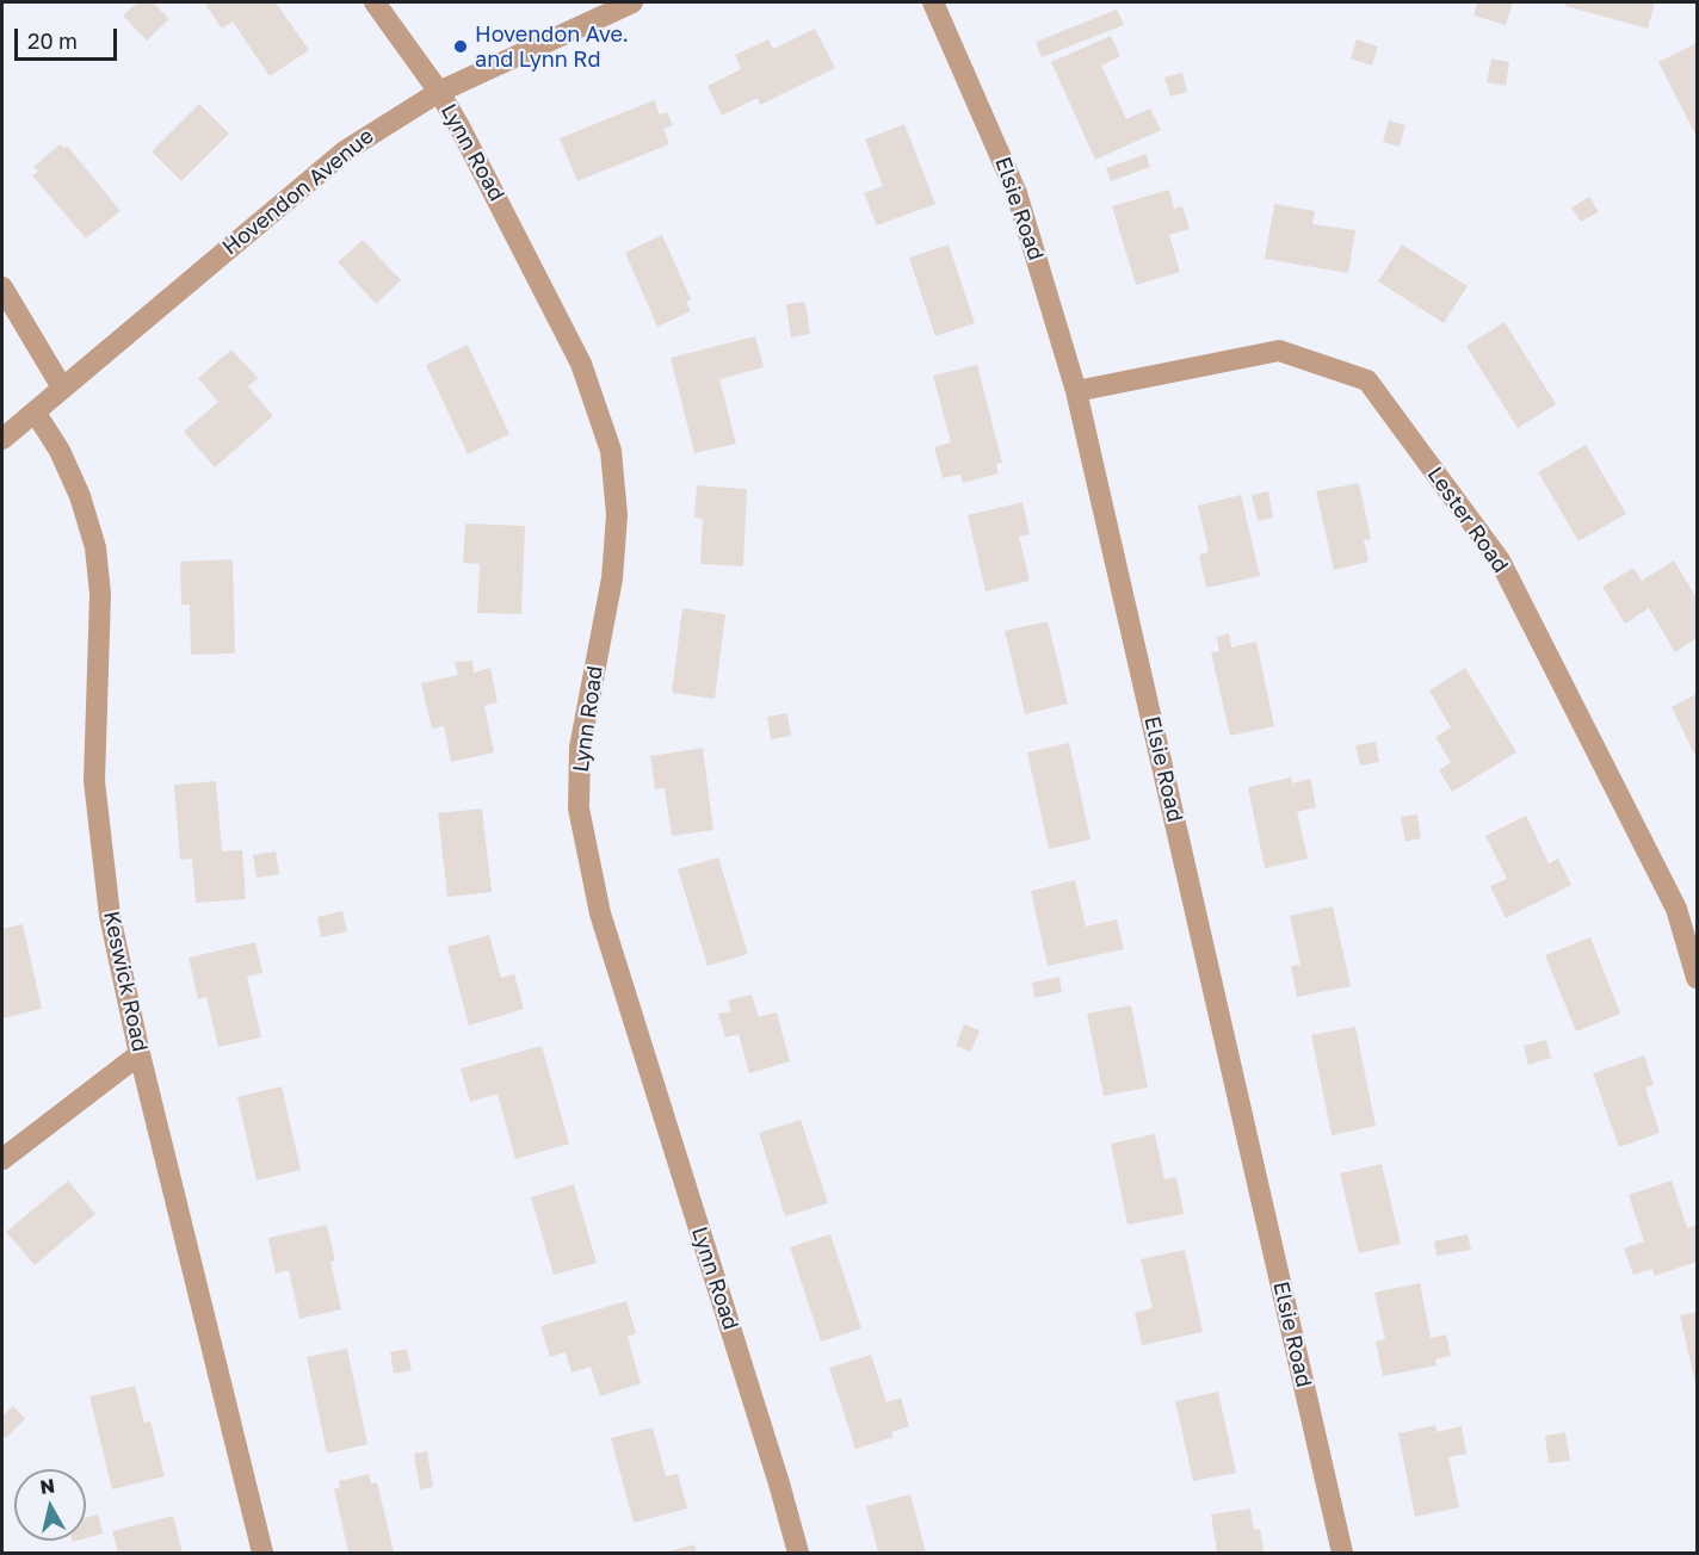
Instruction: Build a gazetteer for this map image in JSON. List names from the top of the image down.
{
  "streets": {
    "street": [
      "Lynn Road",
      "Hovendon Avenue",
      "Elsie Road",
      "Lester Road",
      "Keswick Road"
    ]
  },
  "crossings": [
    ["Lynn Road", "Hovendon Avenue"],
    ["Hovendon Avenue", "Keswick Road"],
    ["Elsie Road", "Lester Road"]
  ],
  "places": ["Hovendon Ave. and Lynn Rd"],
  "scale_bar": "20 m",
  "north": "top"
}
